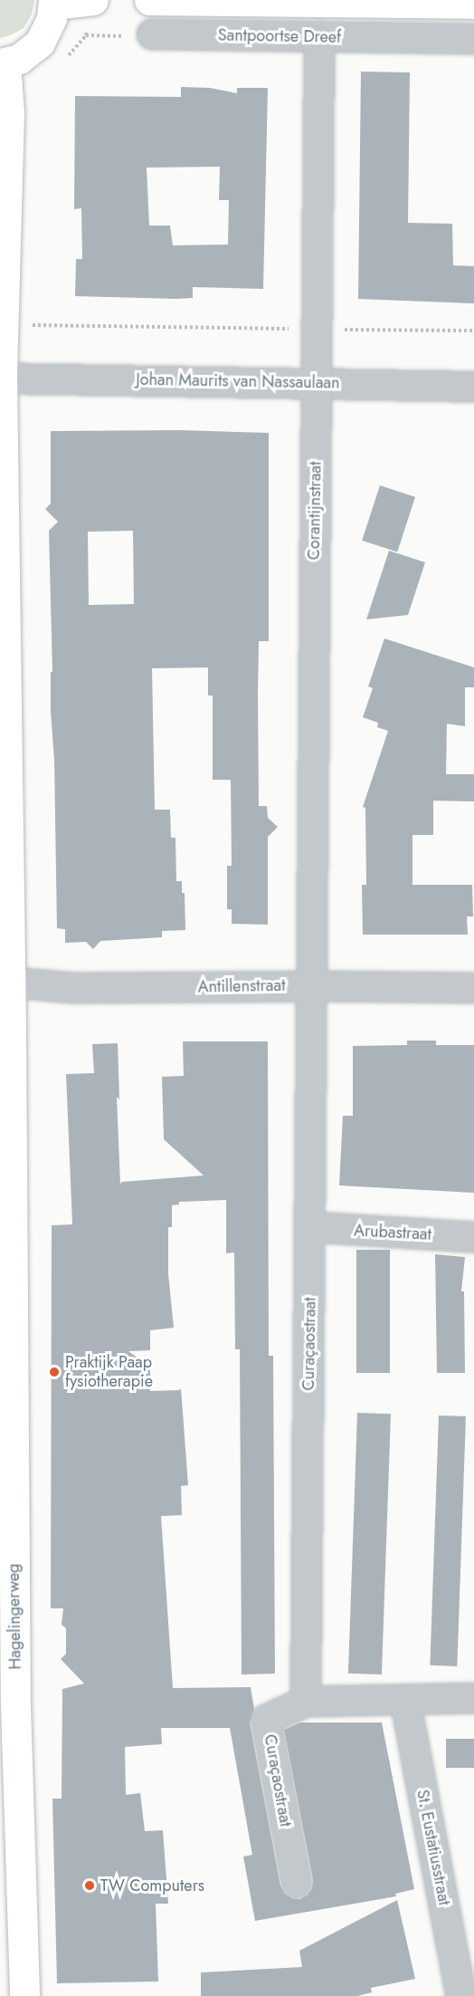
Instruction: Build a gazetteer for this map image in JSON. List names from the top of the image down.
{
  "streets": {
    "main road": ["Hagelingerweg"],
    "street": [
      "Santpoortse Dreef",
      "Johan Maurits van Nassaulaan",
      "Corantijnstraat",
      "Antillenstraat",
      "Arubastraat",
      "Curaçaostraat",
      "St. Eustatiusstraat"
    ]
  },
  "crossings": [
    ["Santpoortse Dreef", "Corantijnstraat"],
    ["Johan Maurits van Nassaulaan", "Corantijnstraat"],
    ["Johan Maurits van Nassaulaan", "Hagelingerweg"],
    ["Corantijnstraat", "Antillenstraat"],
    ["Corantijnstraat", "Curaçaostraat"],
    ["Antillenstraat", "Curaçaostraat"],
    ["Antillenstraat", "Hagelingerweg"],
    ["Arubastraat", "Curaçaostraat"],
    ["Curaçaostraat", "St. Eustatiusstraat"]
  ],
  "places": ["Praktijk Paap fysiotherapie", "TW Computers"]
}
